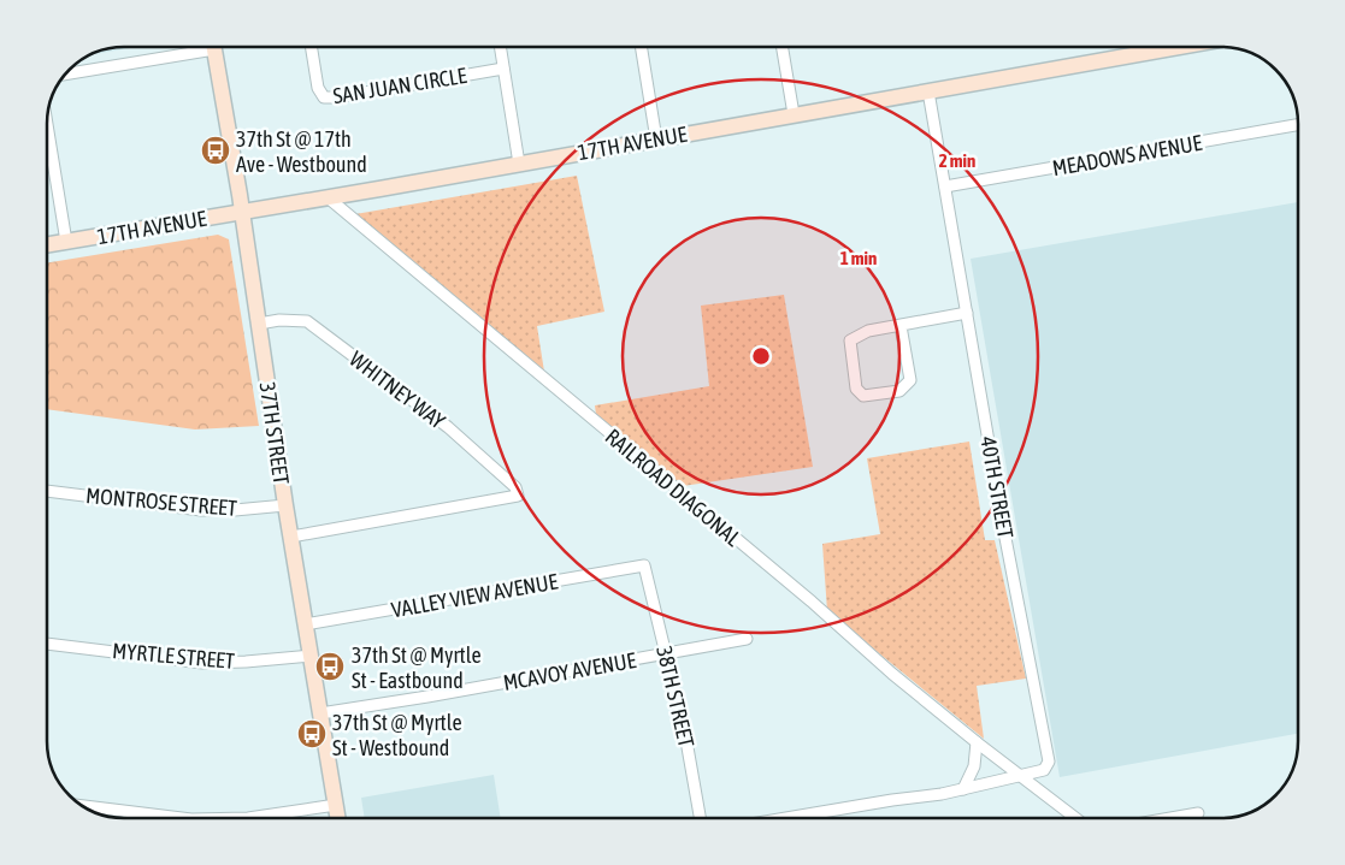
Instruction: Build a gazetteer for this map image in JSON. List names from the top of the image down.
{
  "streets": {
    "main road": ["17TH AVENUE", "37TH STREET"],
    "street": [
      "SAN JUAN CIRCLE",
      "MEADOWS AVENUE",
      "WHITNEY WAY",
      "RAILROAD DIAGONAL",
      "40TH STREET",
      "MONTROSE STREET",
      "VALLEY VIEW AVENUE",
      "MYRTLE STREET",
      "MCAVOY AVENUE",
      "38TH STREET"
    ]
  },
  "crossings": [
    ["17TH AVENUE", "37TH STREET"],
    ["17TH AVENUE", "RAILROAD DIAGONAL"],
    ["17TH AVENUE", "40TH STREET"],
    ["MEADOWS AVENUE", "40TH STREET"],
    ["WHITNEY WAY", "37TH STREET"],
    ["37TH STREET", "MONTROSE STREET"],
    ["37TH STREET", "VALLEY VIEW AVENUE"],
    ["37TH STREET", "MYRTLE STREET"],
    ["37TH STREET", "MCAVOY AVENUE"],
    ["RAILROAD DIAGONAL", "40TH STREET"],
    ["VALLEY VIEW AVENUE", "38TH STREET"],
    ["MCAVOY AVENUE", "38TH STREET"]
  ],
  "places": {
    "bus stop": ["37th St @ 17th Ave - Westbound", "37th St @ Myrtle St - Eastbound", "37th St @ Myrtle St - Westbound"]
  },
  "rings": ["2 min", "1 min"]
}
